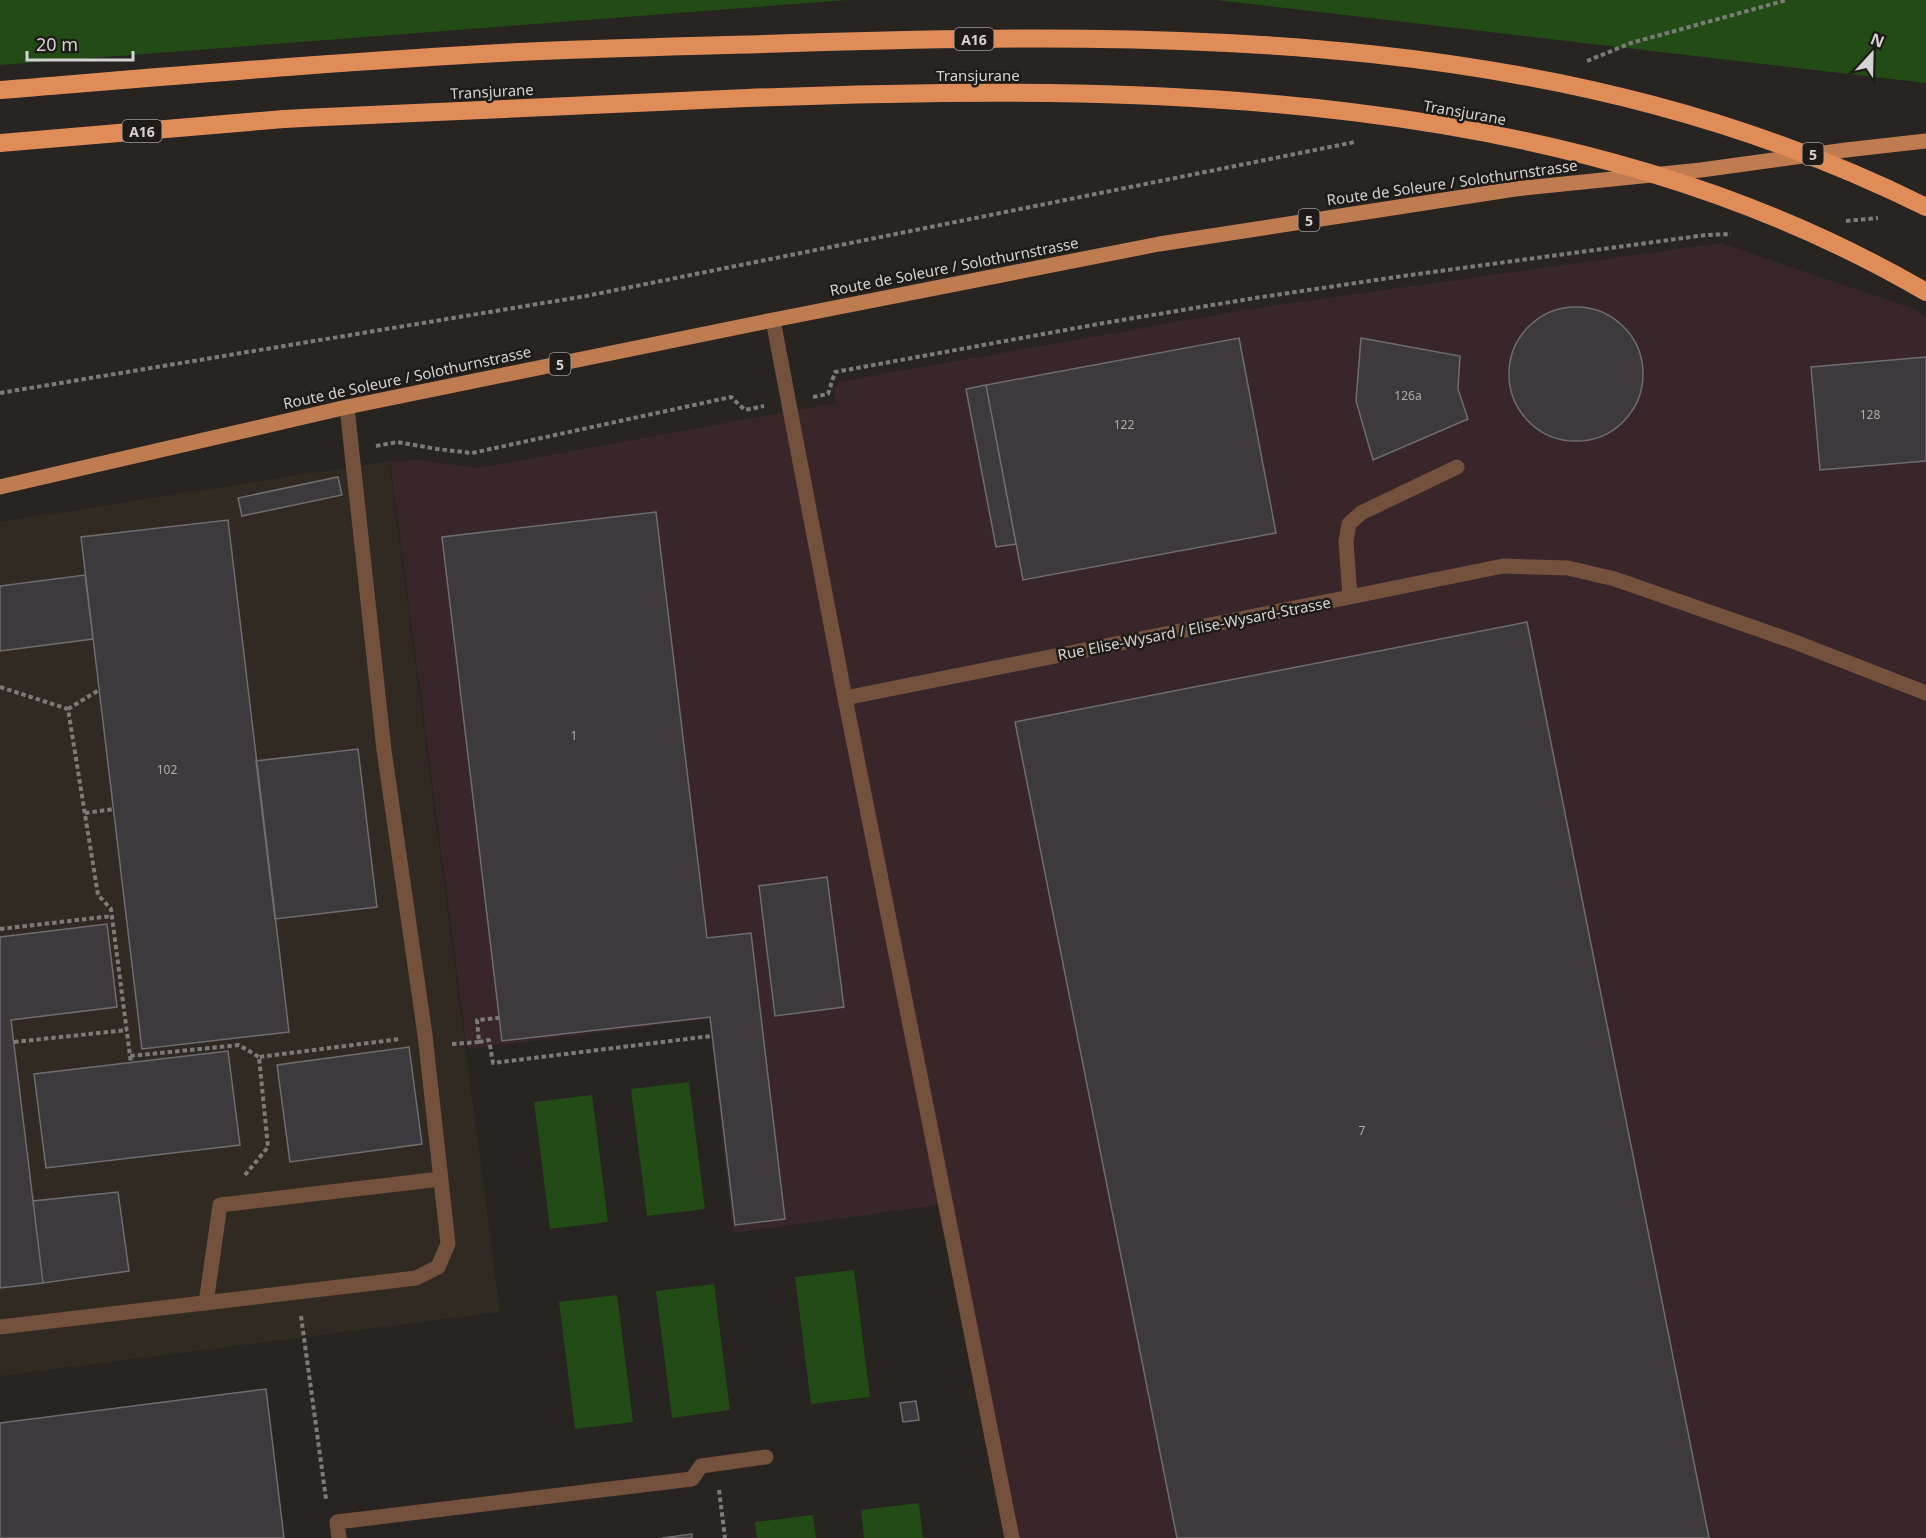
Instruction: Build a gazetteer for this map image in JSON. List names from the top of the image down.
{
  "streets": {
    "highway": ["A16", "Transjurane"],
    "main road": ["5", "Route de Soleure / Solothurnstrasse"],
    "street": ["Rue Elise-Wysard / Elise-Wysard-Strasse"]
  },
  "house_numbers": [
    "126a",
    "128",
    "122",
    "1",
    "102",
    "7"
  ],
  "scale_bar": "20 m",
  "north": "top"
}
